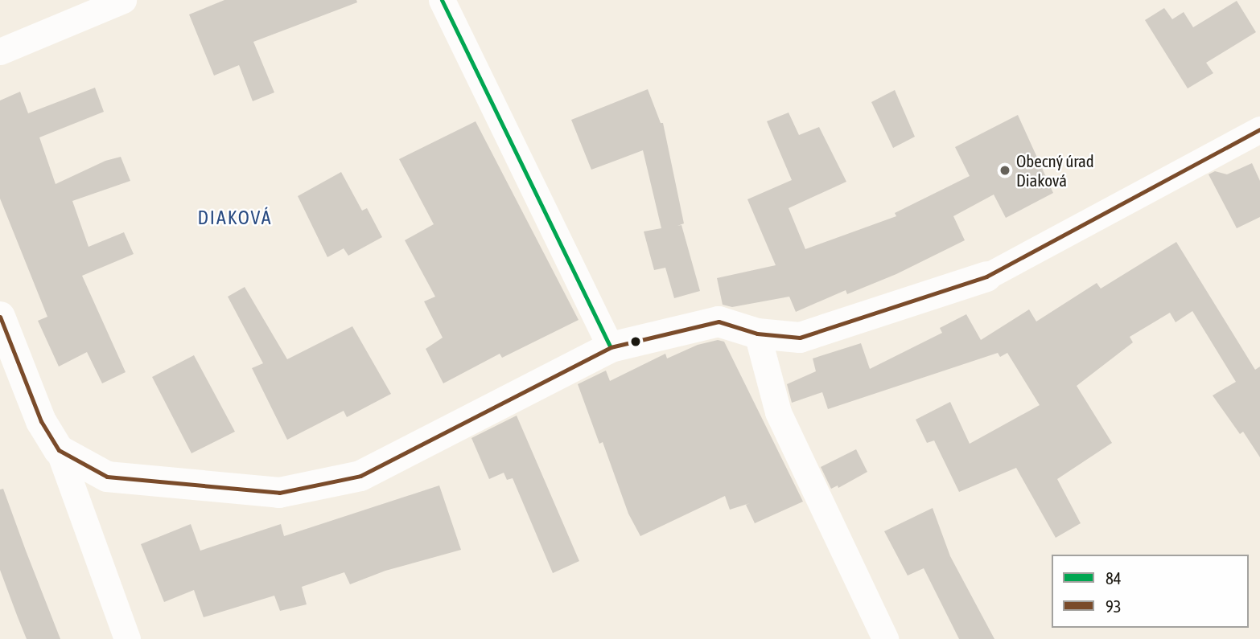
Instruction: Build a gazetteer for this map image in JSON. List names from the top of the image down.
{
  "districts": ["DIAKOVÁ"],
  "places": ["Obecný úrad Diaková"],
  "lines": ["transit line 84", "transit line 93"],
  "legend": ["84", "93"]
}
